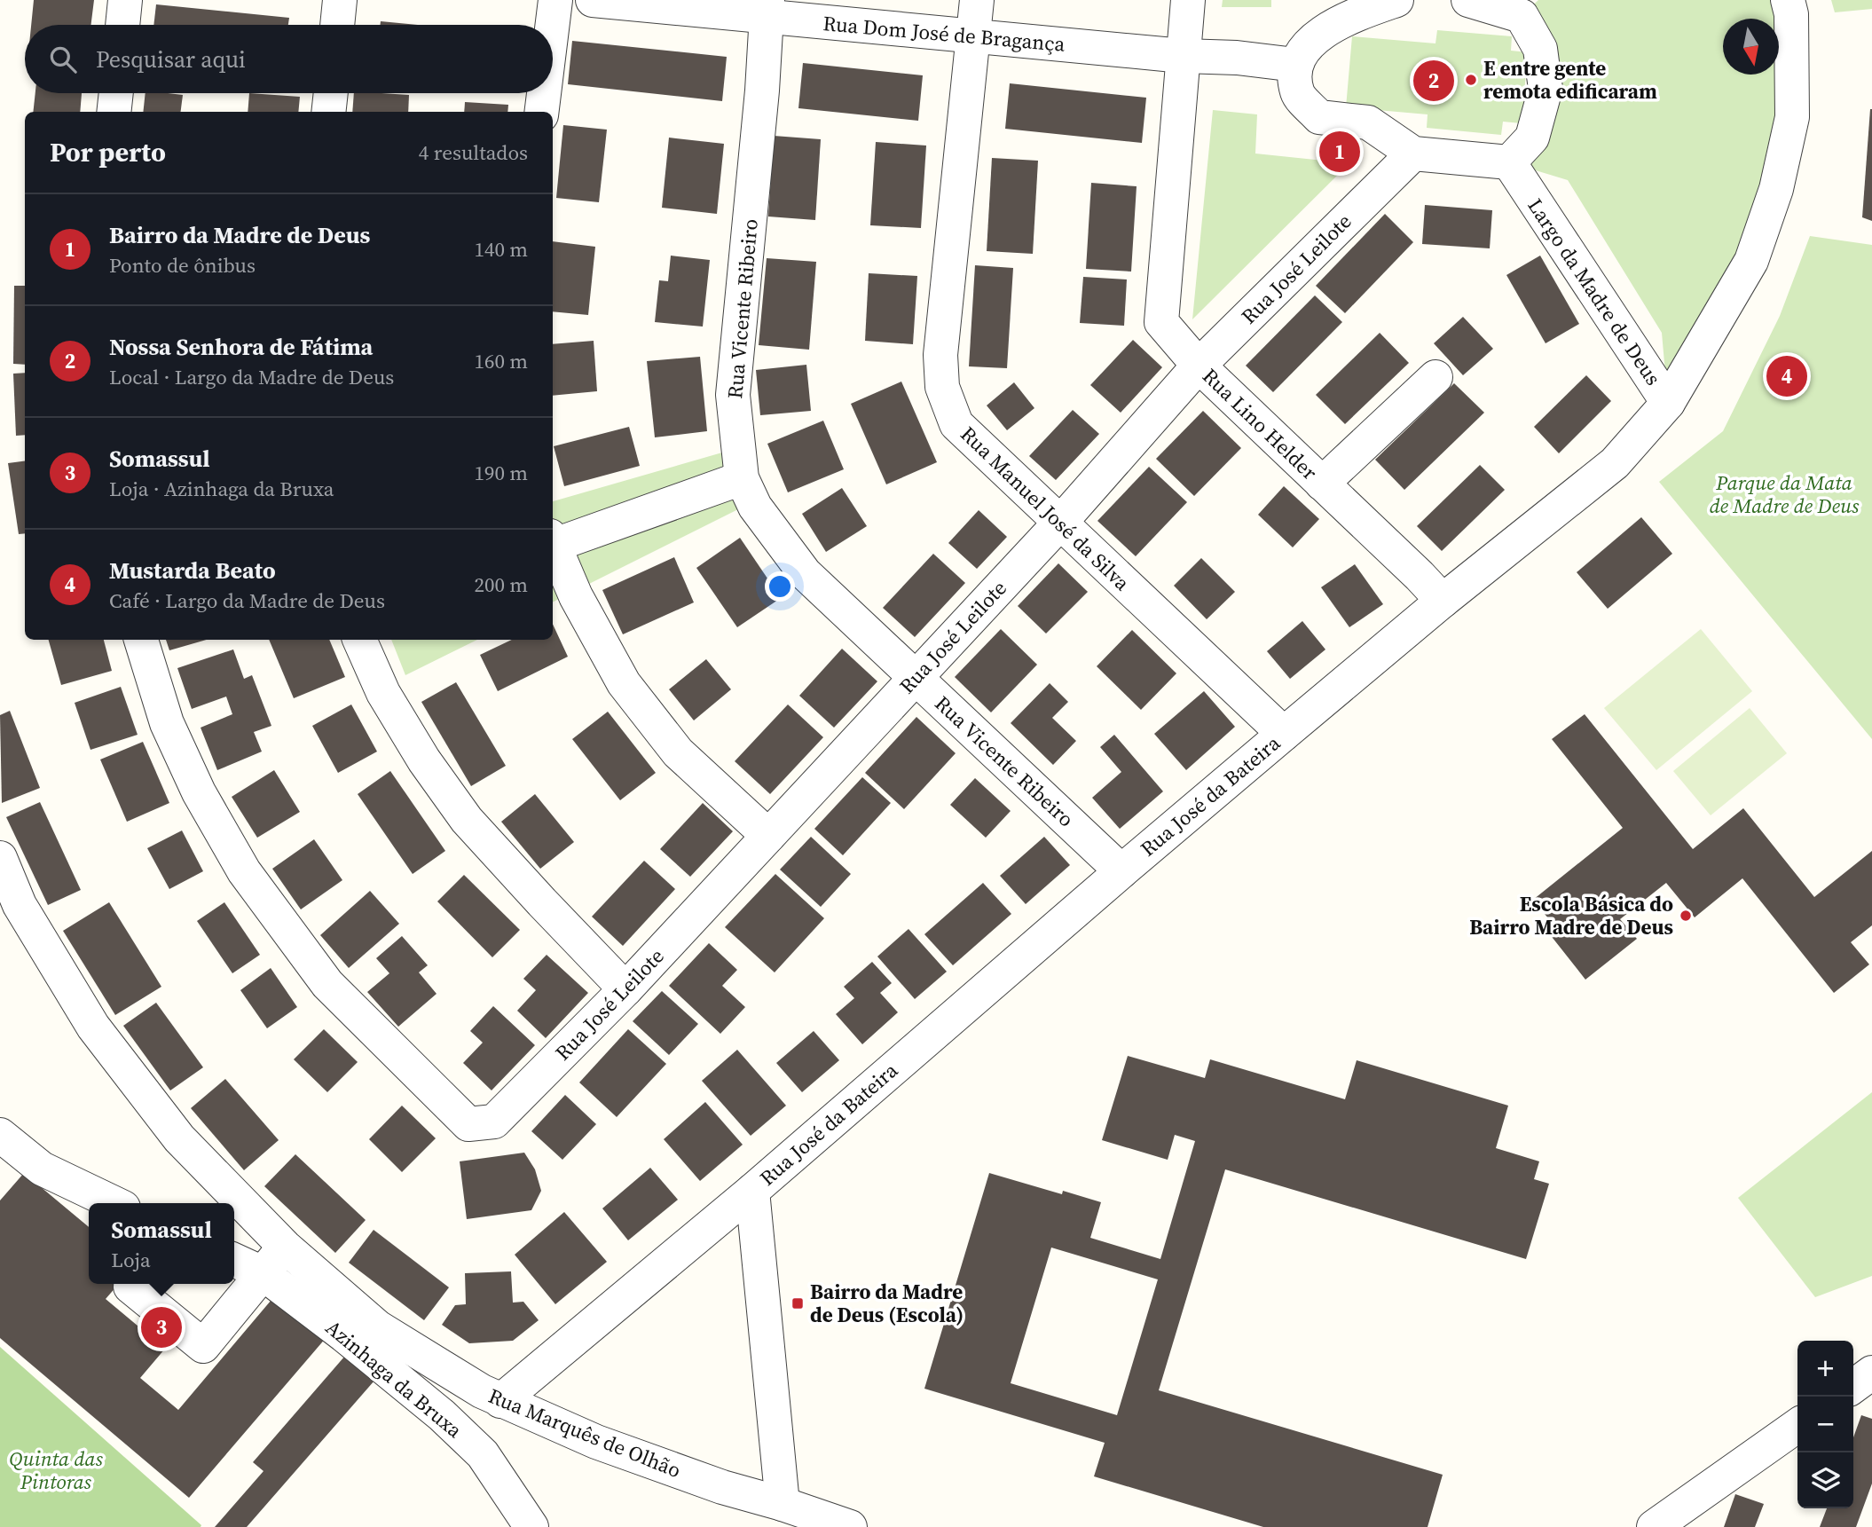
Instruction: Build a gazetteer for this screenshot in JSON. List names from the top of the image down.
{
  "streets": {
    "street": [
      "Rua Dom José de Bragança",
      "Rua José Leilote",
      "Largo da Madre de Deus",
      "Rua Vicente Ribeiro",
      "Rua Lino Helder",
      "Rua Manuel José da Silva",
      "Rua José da Bateira",
      "Azinhaga da Bruxa",
      "Rua Marquês de Olhão"
    ]
  },
  "crossings": [
    ["Rua Dom José de Bragança", "Rua Vicente Ribeiro"],
    ["Rua Dom José de Bragança", "Rua Manuel José da Silva"],
    ["Rua José Leilote", "Rua Vicente Ribeiro"],
    ["Rua José Leilote", "Rua Lino Helder"],
    ["Rua José Leilote", "Rua Manuel José da Silva"],
    ["Largo da Madre de Deus", "Rua José da Bateira"],
    ["Rua Vicente Ribeiro", "Rua José da Bateira"],
    ["Rua Lino Helder", "Rua José da Bateira"],
    ["Rua Manuel José da Silva", "Rua José da Bateira"],
    ["Rua José da Bateira", "Rua Marquês de Olhão"]
  ],
  "parks": ["Parque da Mata de Madre de Deus", "Quinta das Pintoras"],
  "places": {
    "other": ["E entre gente remota edificaram", "Escola Básica do Bairro Madre de Deus"],
    "transit": ["Bairro da Madre de Deus (Escola)"]
  },
  "north": "bottom",
  "page": {
    "search": "Pesquisar aqui",
    "pins": [
      "2",
      "1",
      "4",
      "3"
    ],
    "heading": ["Por perto", "4 resultados"],
    "list": [
      {
        "mark": "1",
        "name": "Bairro da Madre de Deus",
        "note": "Ponto de ônibus",
        "value": "140 m"
      },
      {
        "mark": "2",
        "name": "Nossa Senhora de Fátima",
        "note": "Local · Largo da Madre de Deus",
        "value": "160 m"
      },
      {
        "mark": "3",
        "name": "Somassul",
        "note": "Loja · Azinhaga da Bruxa",
        "value": "190 m"
      },
      {
        "mark": "4",
        "name": "Mustarda Beato",
        "note": "Café · Largo da Madre de Deus",
        "value": "200 m"
      }
    ],
    "popup": ["Somassul", "Loja"],
    "map_buttons": ["+", "−"]
  }
}
